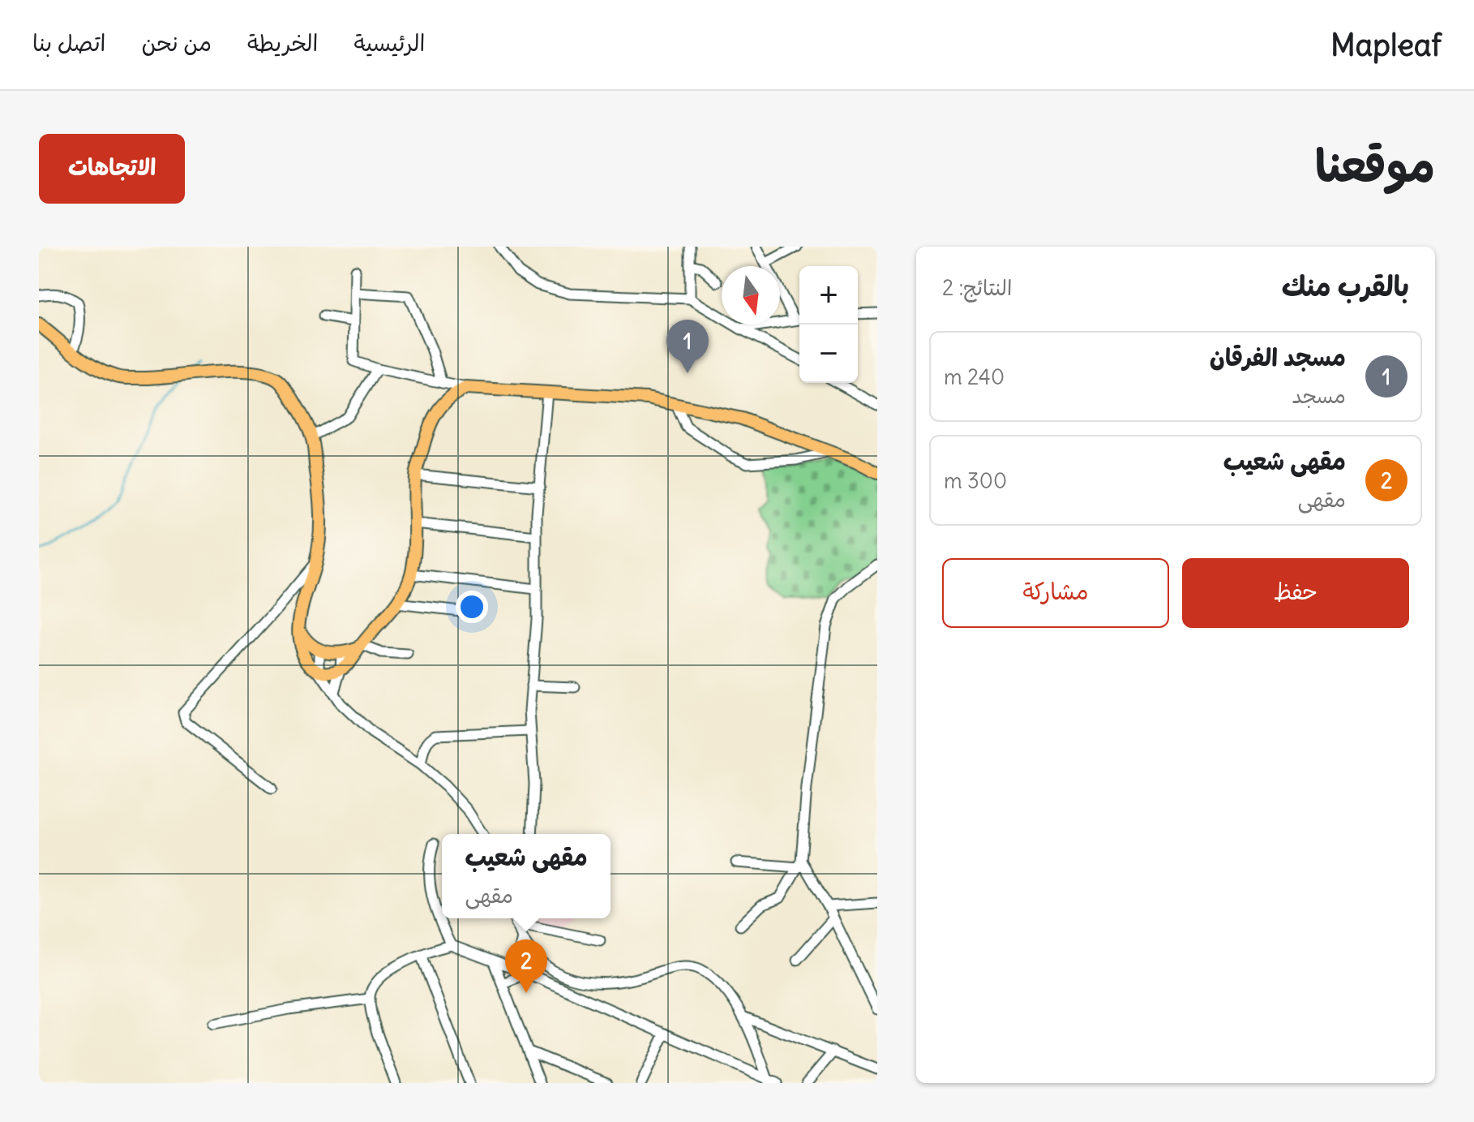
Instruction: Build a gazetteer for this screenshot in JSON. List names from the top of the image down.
{
  "north": "bottom",
  "page": {
    "header": "Mapleaf",
    "nav": [
      "الرئيسية",
      "الخريطة",
      "من نحن",
      "اتصل بنا"
    ],
    "title": "موقعنا",
    "buttons": [
      "الاتجاهات",
      ["حفظ", "مشاركة"]
    ],
    "heading": ["بالقرب منك", "النتائج: 2"],
    "map_buttons": ["+", "−"],
    "pins": ["1", "2"],
    "list": [
      {
        "mark": "1",
        "name": "مسجد الفرقان",
        "note": "مسجد",
        "value": "240 m"
      },
      {
        "mark": "2",
        "name": "مقهى شعيب",
        "note": "مقهى",
        "value": "300 m"
      }
    ],
    "popup": ["مقهى شعيب", "مقهى"]
  }
}
